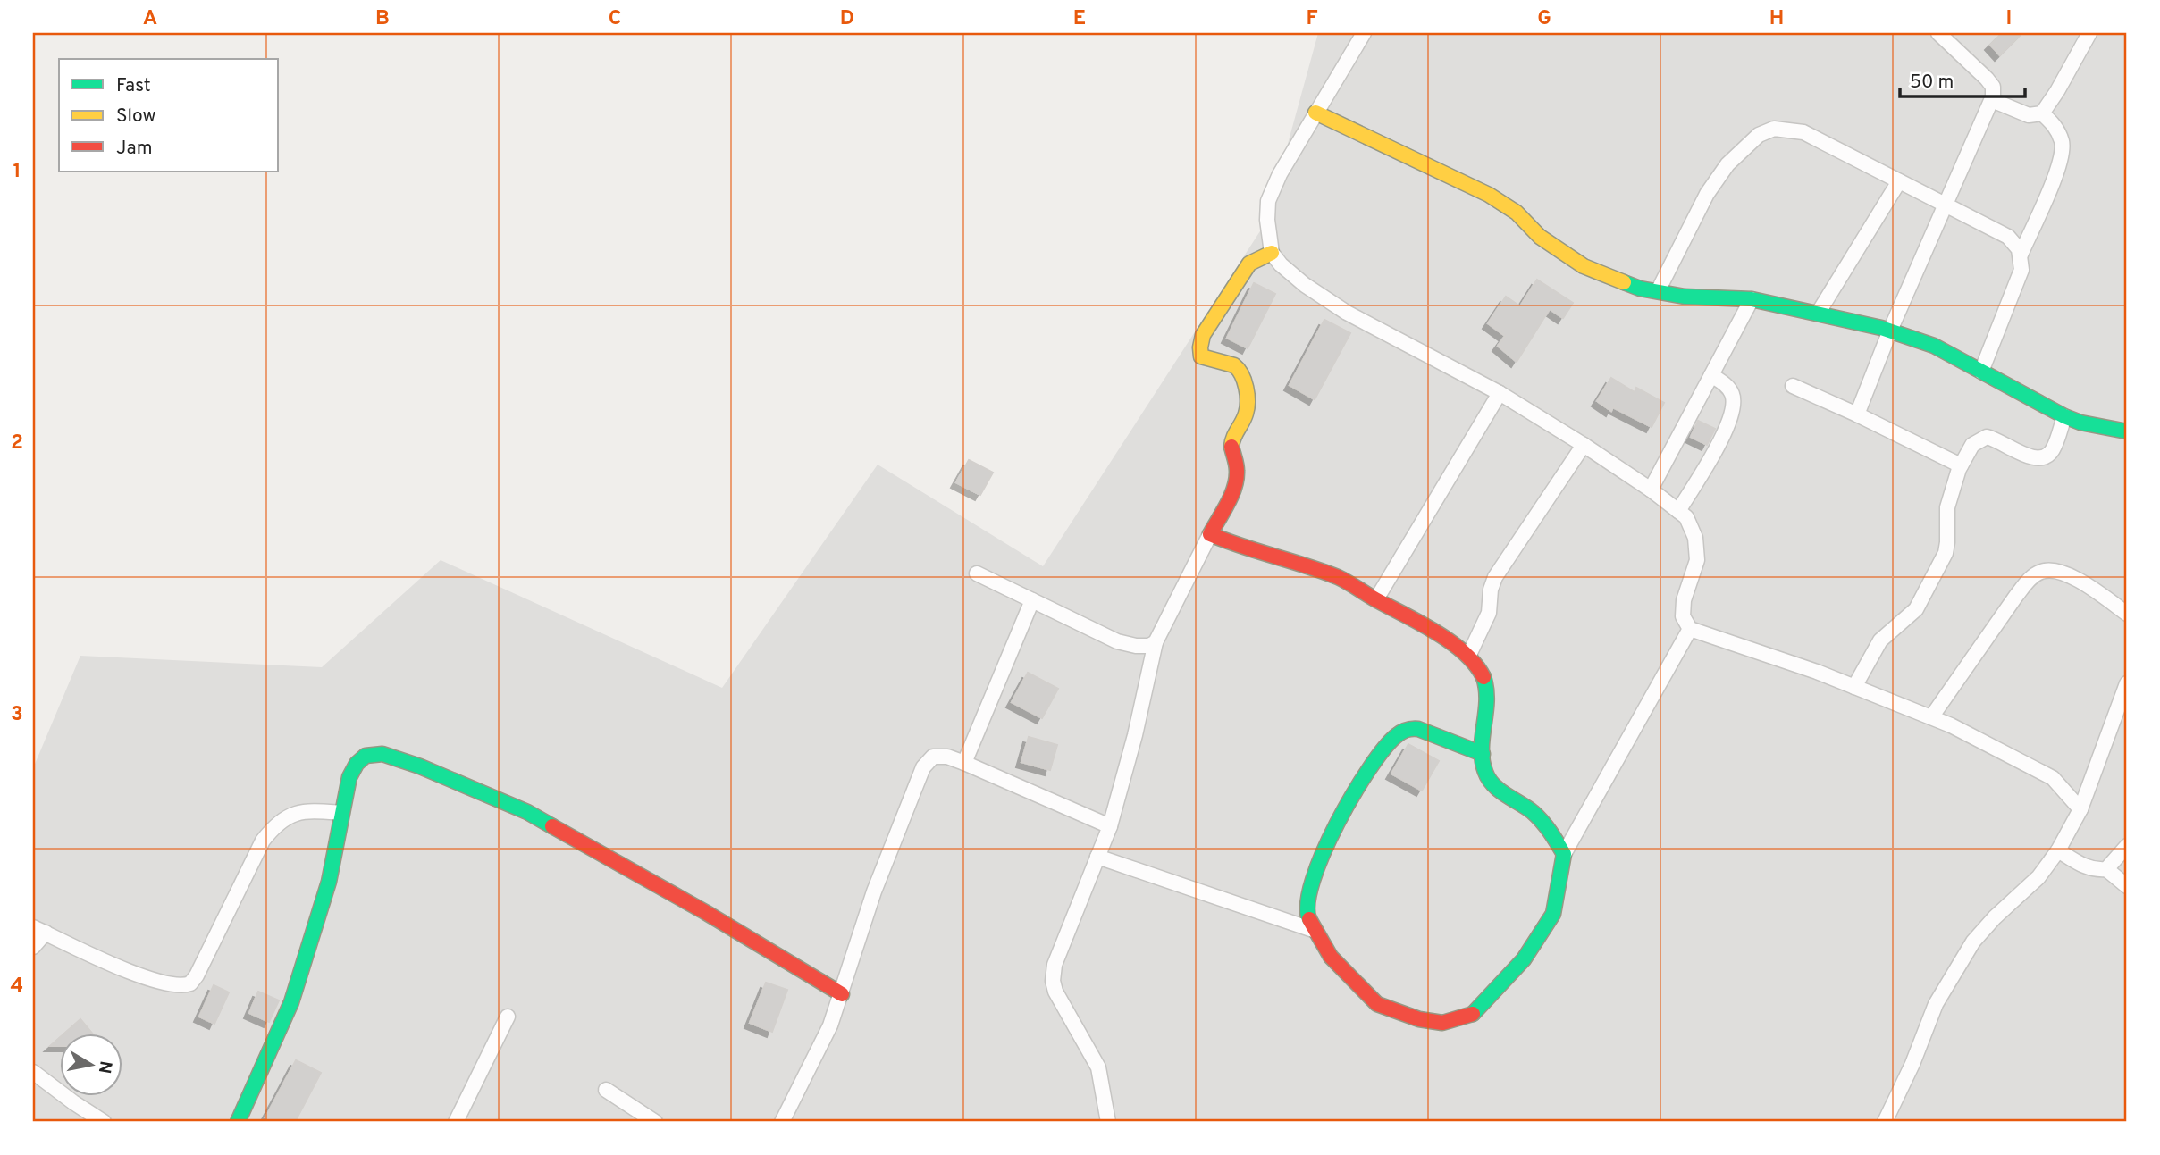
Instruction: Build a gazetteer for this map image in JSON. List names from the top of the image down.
{
  "legend": ["Fast", "Slow", "Jam"],
  "scale_bar": "50 m",
  "north": "right",
  "grid": {
    "columns": [
      "A",
      "B",
      "C",
      "D",
      "E",
      "F",
      "G",
      "H",
      "I"
    ],
    "rows": [
      "1",
      "2",
      "3",
      "4"
    ]
  }
}
